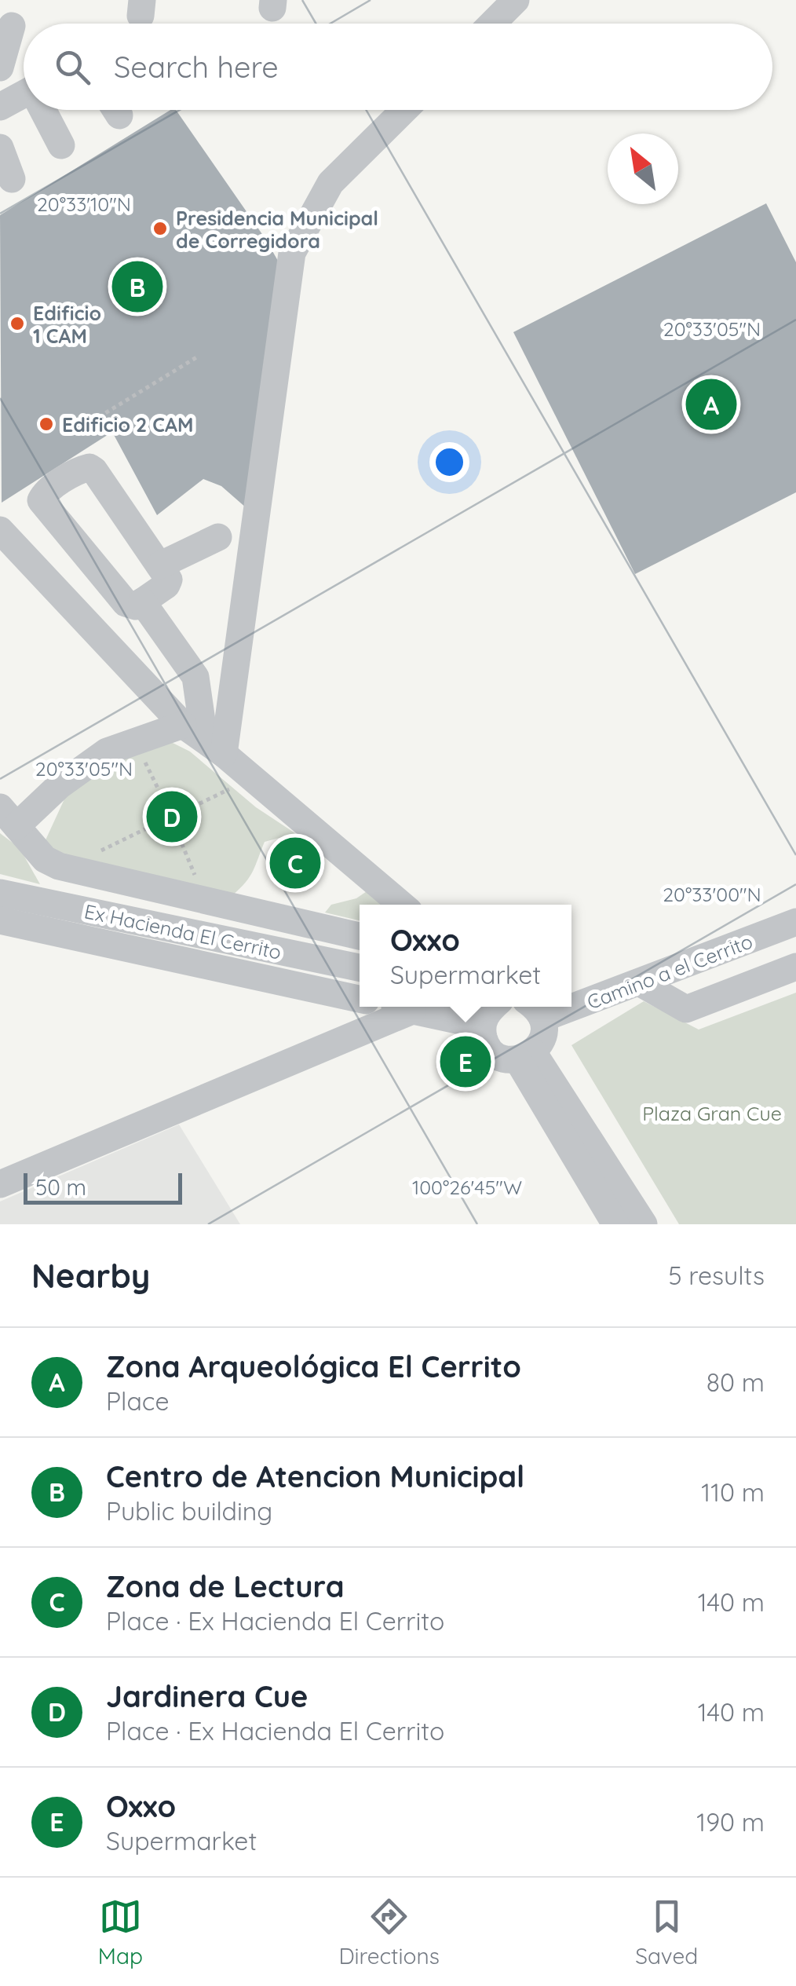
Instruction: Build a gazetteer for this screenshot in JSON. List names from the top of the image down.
{
  "streets": {
    "street": ["Ex Hacienda El Cerrito", "Camino a el Cerrito"]
  },
  "parks": ["Plaza Gran Cue"],
  "places": ["Presidencia Municipal de Corregidora", "Edificio 1 CAM", "Edificio 2 CAM"],
  "scale_bar": "50 m",
  "north": "top left",
  "page": {
    "search": "Search here",
    "pins": [
      "B",
      "A",
      "D",
      "C",
      "E"
    ],
    "popup": ["Oxxo", "Supermarket"],
    "scale": "50 m",
    "heading": ["Nearby", "5 results"],
    "list": [
      {
        "mark": "A",
        "name": "Zona Arqueológica El Cerrito",
        "note": "Place",
        "value": "80 m"
      },
      {
        "mark": "B",
        "name": "Centro de Atencion Municipal",
        "note": "Public building",
        "value": "110 m"
      },
      {
        "mark": "C",
        "name": "Zona de Lectura",
        "note": "Place · Ex Hacienda El Cerrito",
        "value": "140 m"
      },
      {
        "mark": "D",
        "name": "Jardinera Cue",
        "note": "Place · Ex Hacienda El Cerrito",
        "value": "140 m"
      },
      {
        "mark": "E",
        "name": "Oxxo",
        "note": "Supermarket",
        "value": "190 m"
      }
    ],
    "nav": ["Map", "Directions", "Saved"]
  },
  "coordinates": [
    "20°33'10\"N",
    "20°33'05\"N",
    "20°33'00\"N",
    "100°26'45\"W"
  ]
}
